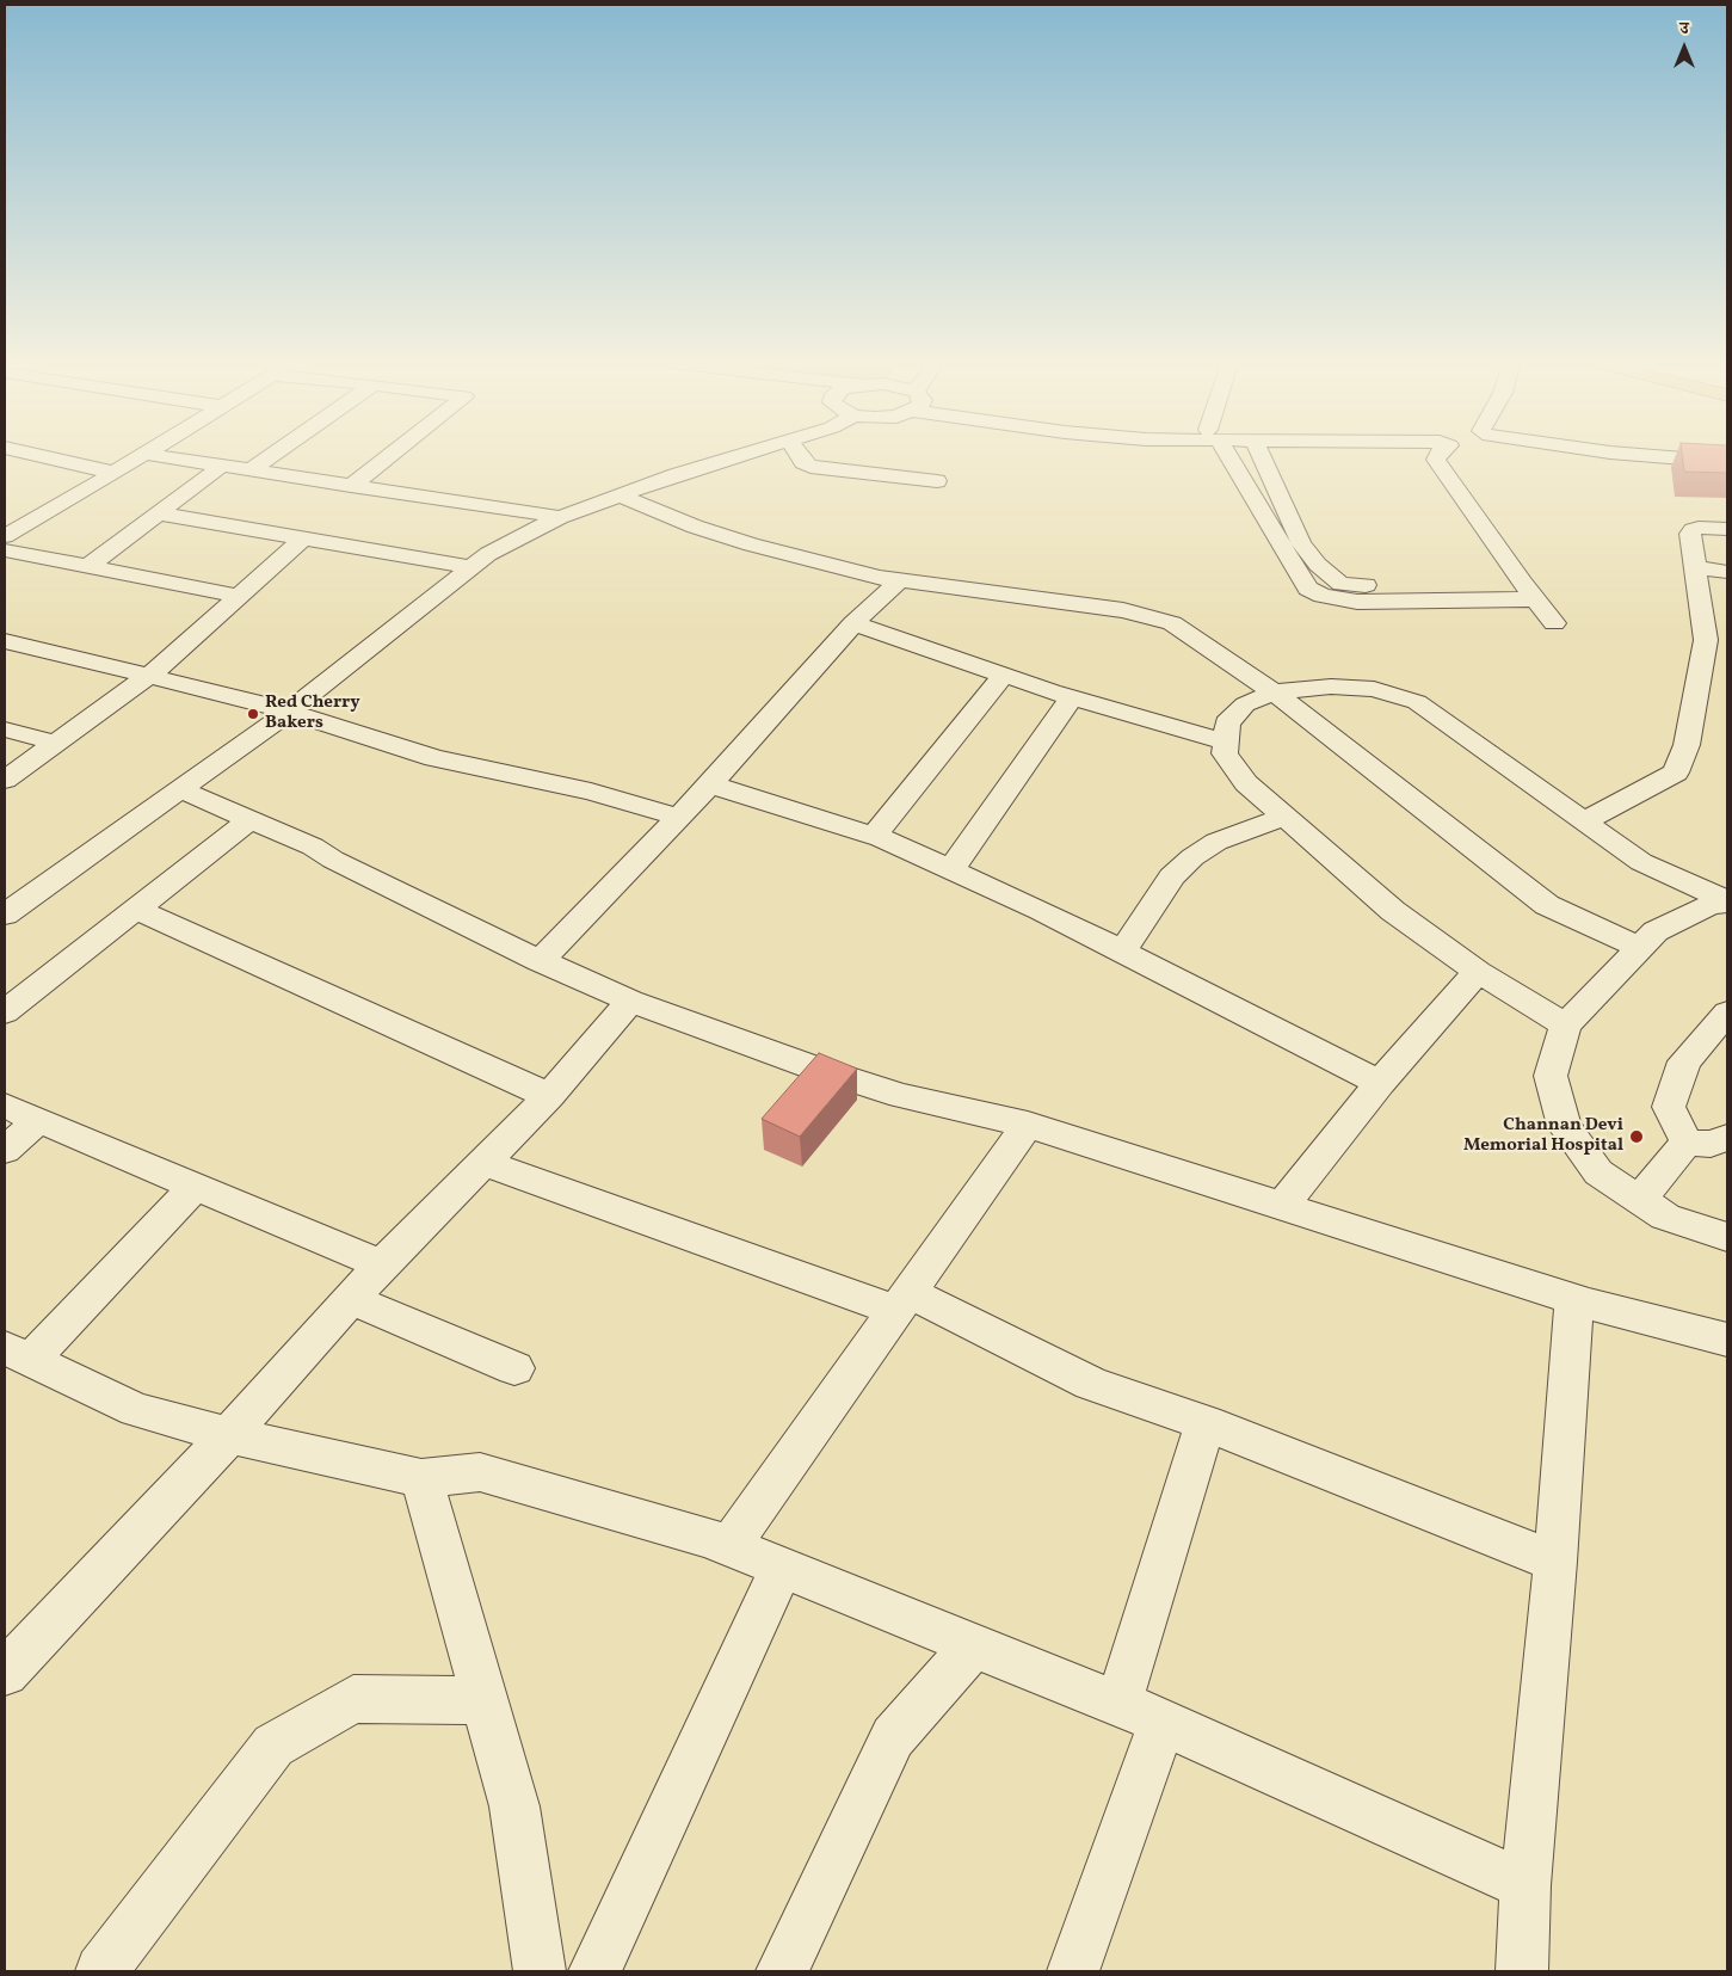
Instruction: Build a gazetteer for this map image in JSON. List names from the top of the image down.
{
  "places": ["Red Cherry Bakers", "Channan Devi Memorial Hospital"],
  "north": "top"
}
